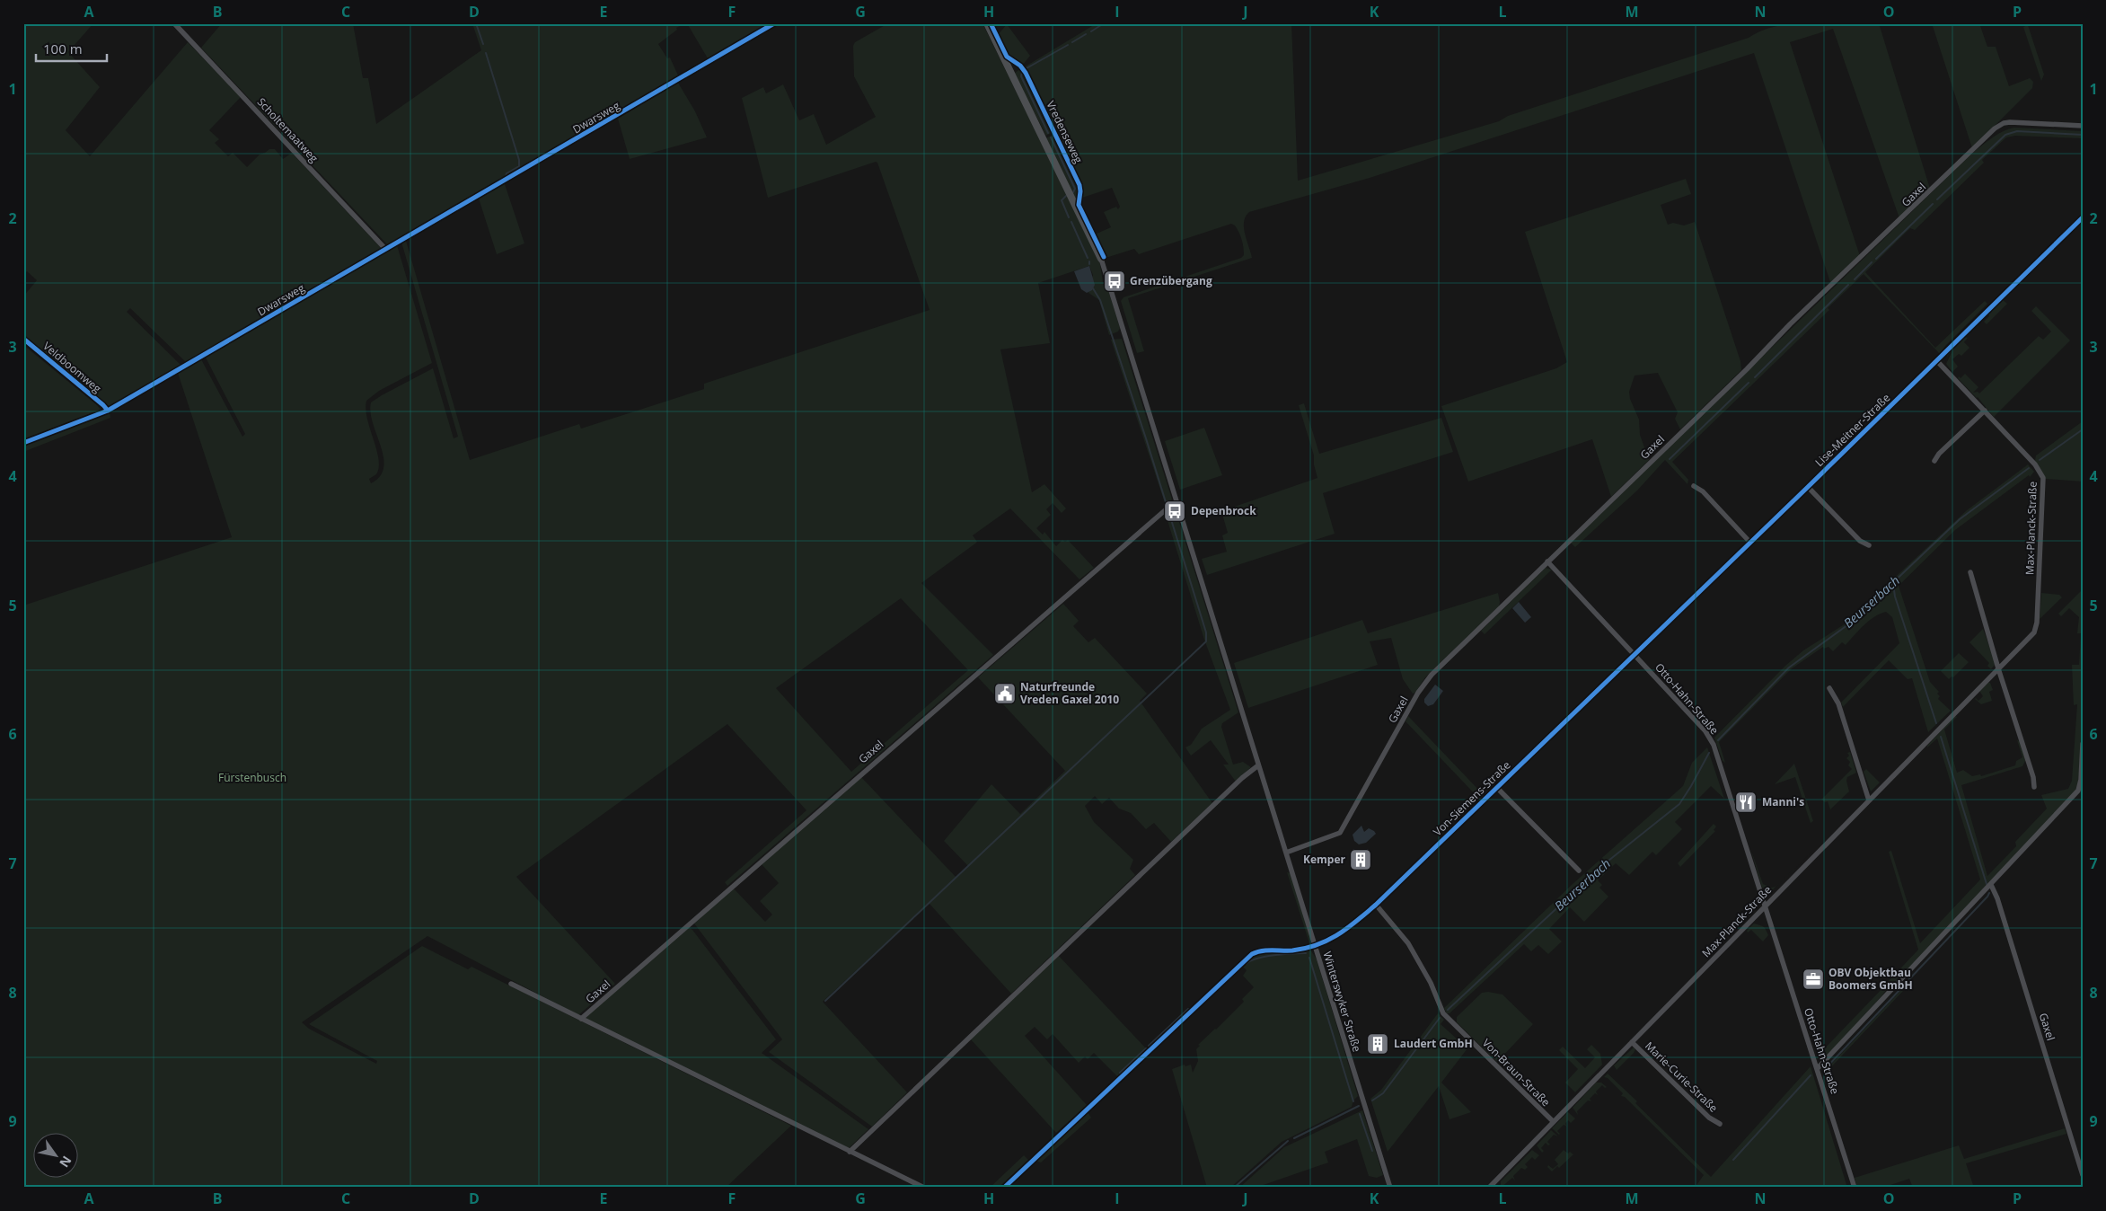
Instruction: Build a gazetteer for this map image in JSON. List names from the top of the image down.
{
  "streets": {
    "main road": ["Vredenseweg"],
    "street": [
      "Dwarsweg",
      "Scholtemaatweg",
      "Gaxel",
      "Veldboomweg",
      "Lise-Meitner-Straße",
      "Max-Planck-Straße",
      "Otto-Hahn-Straße",
      "Von-Siemens-Straße",
      "Winterswyker Straße",
      "Von-Braun-Straße",
      "Marie-Curie-Straße"
    ]
  },
  "crossings": [
    ["Dwarsweg", "Scholtemaatweg"],
    ["Dwarsweg", "Veldboomweg"],
    ["Vredenseweg", "Winterswyker Straße"],
    ["Gaxel", "Otto-Hahn-Straße"],
    ["Gaxel", "Winterswyker Straße"],
    ["Lise-Meitner-Straße", "Max-Planck-Straße"],
    ["Lise-Meitner-Straße", "Otto-Hahn-Straße"],
    ["Lise-Meitner-Straße", "Von-Siemens-Straße"],
    ["Max-Planck-Straße", "Otto-Hahn-Straße"],
    ["Max-Planck-Straße", "Von-Braun-Straße"],
    ["Max-Planck-Straße", "Marie-Curie-Straße"],
    ["Otto-Hahn-Straße", "Von-Siemens-Straße"],
    ["Von-Siemens-Straße", "Winterswyker Straße"],
    ["Von-Siemens-Straße", "Von-Braun-Straße"]
  ],
  "water": ["Beurserbach"],
  "parks": ["Fürstenbusch"],
  "places": {
    "bus stop": ["Grenzübergang", "Depenbrock"],
    "public building": ["Naturfreunde Vreden Gaxel 2010"],
    "restaurant": ["Manni's"],
    "building": ["Kemper", "Laudert GmbH"],
    "office": ["OBV Objektbau Boomers GmbH"]
  },
  "scale_bar": "100 m",
  "north": "bottom right",
  "grid": {
    "columns": [
      "A",
      "B",
      "C",
      "D",
      "E",
      "F",
      "G",
      "H",
      "I",
      "J",
      "K",
      "L",
      "M",
      "N",
      "O",
      "P"
    ],
    "rows": [
      "1",
      "2",
      "3",
      "4",
      "5",
      "6",
      "7",
      "8",
      "9"
    ]
  }
}
